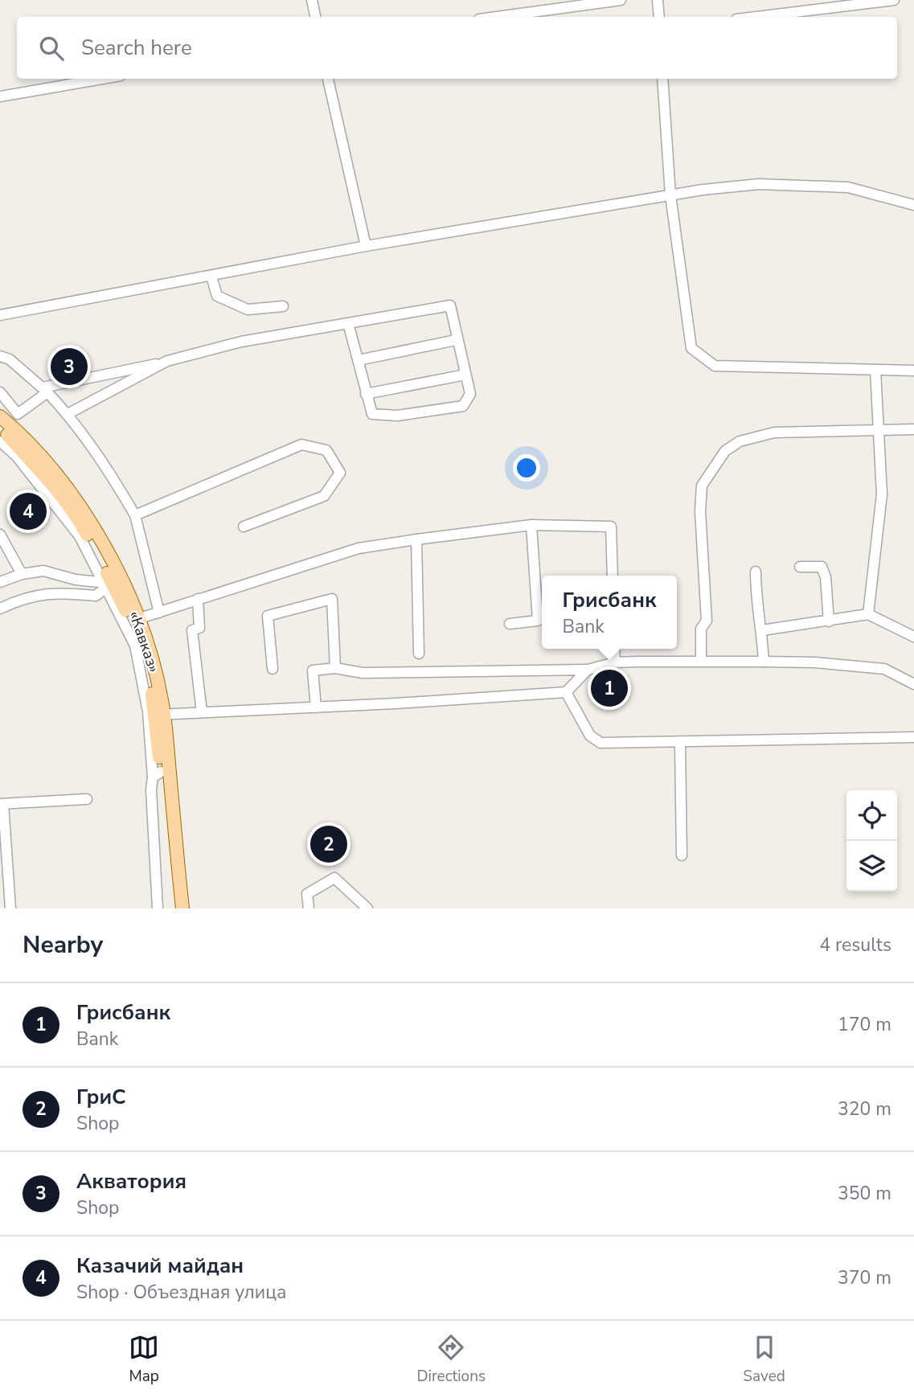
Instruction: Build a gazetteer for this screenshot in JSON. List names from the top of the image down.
{
  "streets": {
    "main road": ["«Кавказ»"]
  },
  "page": {
    "search": "Search here",
    "pins": [
      "3",
      "4",
      "1",
      "2"
    ],
    "popup": ["Грисбанк", "Bank"],
    "heading": ["Nearby", "4 results"],
    "list": [
      {
        "mark": "1",
        "name": "Грисбанк",
        "note": "Bank",
        "value": "170 m"
      },
      {
        "mark": "2",
        "name": "ГриС",
        "note": "Shop",
        "value": "320 m"
      },
      {
        "mark": "3",
        "name": "Акватория",
        "note": "Shop",
        "value": "350 m"
      },
      {
        "mark": "4",
        "name": "Казачий майдан",
        "note": "Shop · Объездная улица",
        "value": "370 m"
      }
    ],
    "nav": ["Map", "Directions", "Saved"]
  }
}
